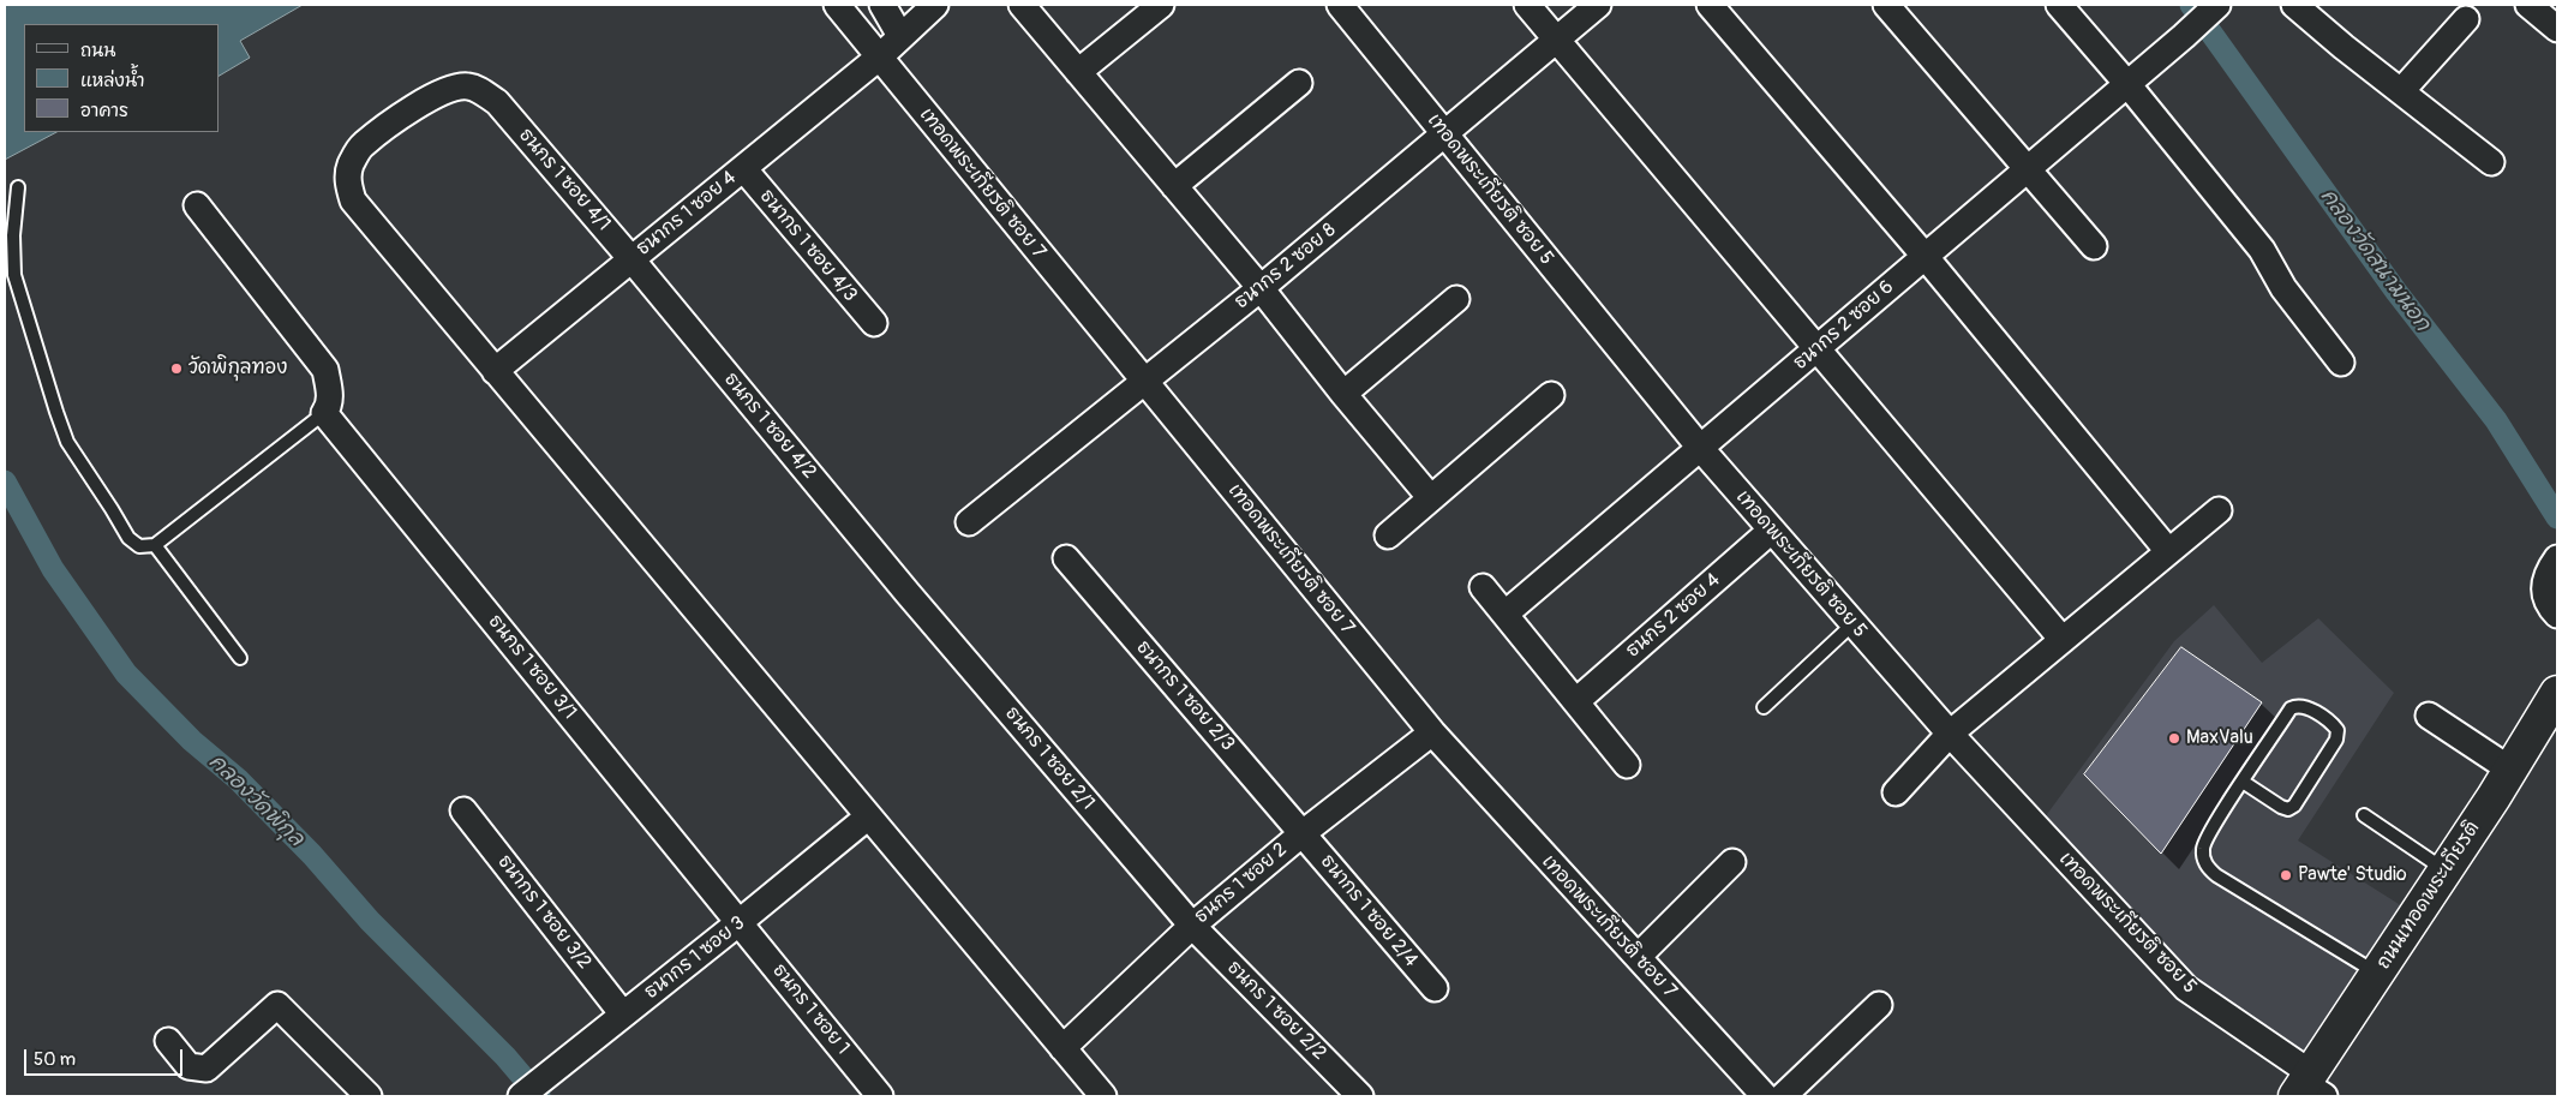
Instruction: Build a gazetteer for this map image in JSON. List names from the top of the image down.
{
  "streets": {
    "main road": ["ถนนเทอดพระเกียรติ"],
    "street": [
      "ธนกร 1 ซอย 4/1",
      "เทอดพระเกียรติ ซอย 7",
      "เทอดพระเกียรติ ซอย 5",
      "ธนากร 1 ซอย 4",
      "ธนากร 1 ซอย 4/3",
      "ธนากร 2 ซอย 8",
      "ธนากร 2 ซอย 6",
      "ธนกร 1 ซอย 4/2",
      "ธนกร 2 ซอย 4",
      "ธนกร 1 ซอย 3/1",
      "ธนากร 1 ซอย 2/3",
      "ธนกร 1 ซอย 2/1",
      "ธนกร 1 ซอย 2",
      "ธนากร 1 ซอย 2/4",
      "ธนากร 1 ซอย 3/2",
      "ธนากร 1 ซอย 3",
      "ธนกร 1 ซอย 1",
      "ธนกร 1 ซอย 2/2"
    ]
  },
  "crossings": [
    ["ธนกร 1 ซอย 4/1", "ธนากร 1 ซอย 4"],
    ["ธนกร 1 ซอย 4/1", "ธนกร 1 ซอย 4/2"],
    ["ธนกร 1 ซอย 4/1", "ธนกร 1 ซอย 2"],
    ["ธนกร 1 ซอย 4/1", "ธนากร 1 ซอย 3"],
    ["เทอดพระเกียรติ ซอย 7", "ธนากร 1 ซอย 4"],
    ["เทอดพระเกียรติ ซอย 7", "ธนากร 2 ซอย 8"],
    ["เทอดพระเกียรติ ซอย 7", "ธนกร 1 ซอย 2"],
    ["เทอดพระเกียรติ ซอย 5", "ธนากร 2 ซอย 8"],
    ["เทอดพระเกียรติ ซอย 5", "ธนากร 2 ซอย 6"],
    ["เทอดพระเกียรติ ซอย 5", "ธนกร 2 ซอย 4"],
    ["เทอดพระเกียรติ ซอย 5", "ถนนเทอดพระเกียรติ"],
    ["ธนากร 1 ซอย 4", "ธนากร 1 ซอย 4/3"],
    ["ธนากร 1 ซอย 4", "ธนกร 1 ซอย 4/2"],
    ["ธนกร 1 ซอย 4/2", "ธนกร 1 ซอย 2/1"],
    ["ธนกร 1 ซอย 3/1", "ธนากร 1 ซอย 3"],
    ["ธนกร 1 ซอย 3/1", "ธนกร 1 ซอย 1"],
    ["ธนากร 1 ซอย 2/3", "ธนกร 1 ซอย 2"],
    ["ธนากร 1 ซอย 2/3", "ธนากร 1 ซอย 2/4"],
    ["ธนกร 1 ซอย 2/1", "ธนกร 1 ซอย 2"],
    ["ธนกร 1 ซอย 2/1", "ธนกร 1 ซอย 2/2"],
    ["ธนกร 1 ซอย 2", "ธนากร 1 ซอย 2/4"],
    ["ธนกร 1 ซอย 2", "ธนกร 1 ซอย 2/2"],
    ["ธนากร 1 ซอย 3/2", "ธนากร 1 ซอย 3"],
    ["ธนากร 1 ซอย 3", "ธนกร 1 ซอย 1"]
  ],
  "water": ["คลองวัดสนามนอก", "คลองวัดพิกุล"],
  "places": ["วัดพิกุลทอง", "MaxValu", "Pawte' Studio"],
  "legend": ["ถนน", "แหล่งน้ำ", "อาคาร"],
  "scale_bar": "50 m"
}
